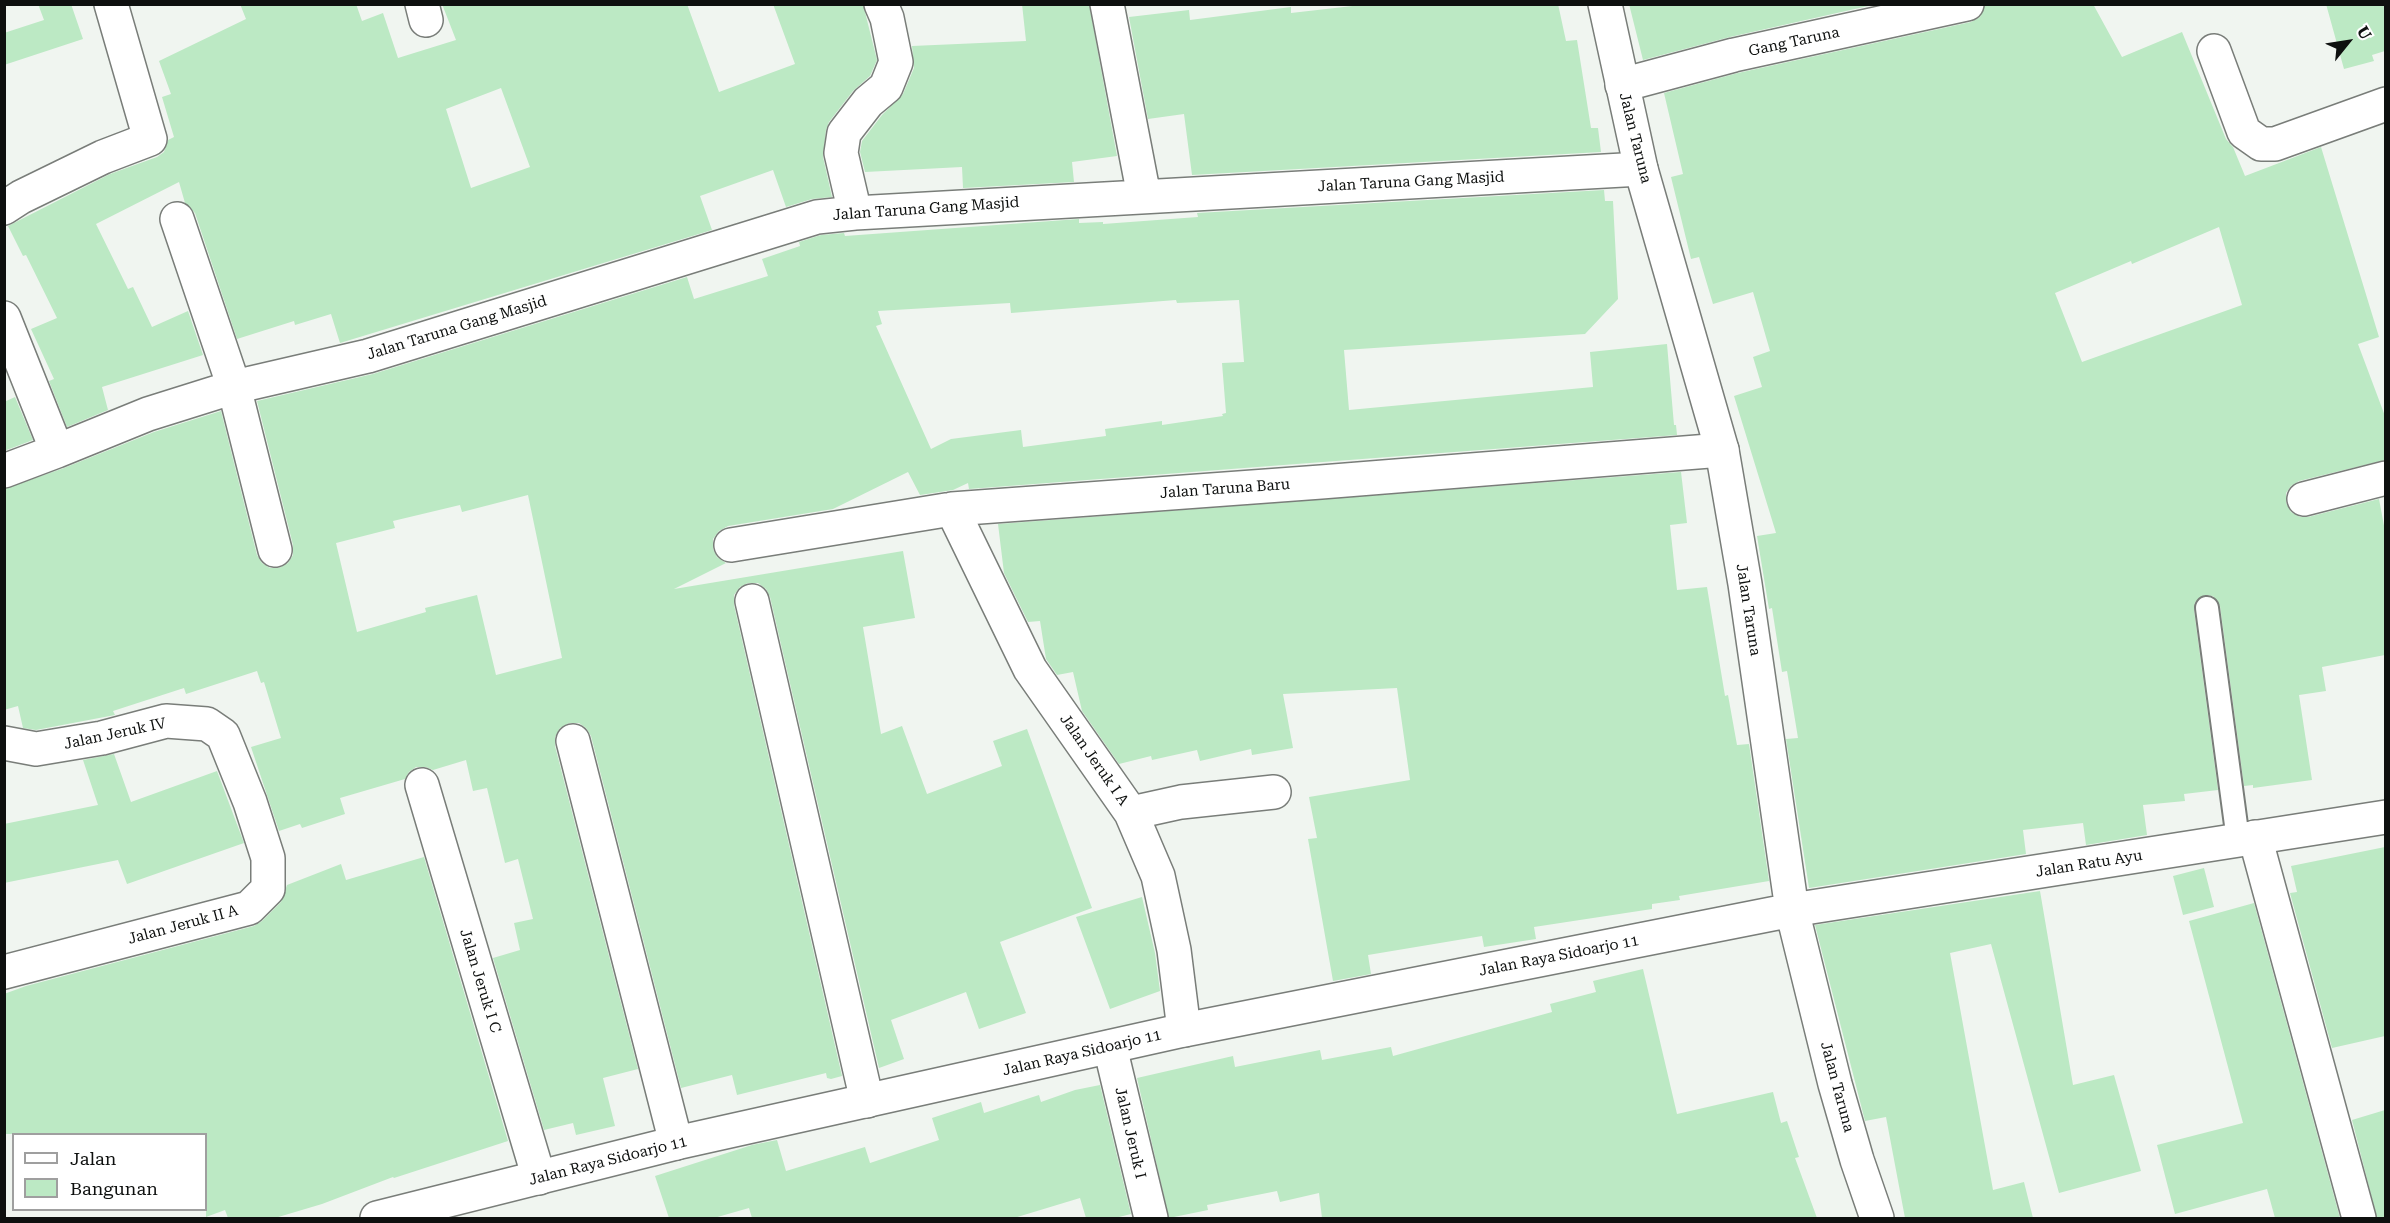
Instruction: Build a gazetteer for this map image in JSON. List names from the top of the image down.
{
  "streets": {
    "street": [
      "Gang Taruna",
      "Jalan Taruna",
      "Jalan Taruna Gang Masjid",
      "Jalan Taruna Baru",
      "Jalan Jeruk IV",
      "Jalan Jeruk I A",
      "Jalan Ratu Ayu",
      "Jalan Jeruk II A",
      "Jalan Raya Sidoarjo 11",
      "Jalan Jeruk I C",
      "Jalan Jeruk I"
    ]
  },
  "crossings": [
    ["Gang Taruna", "Jalan Taruna"],
    ["Jalan Taruna", "Jalan Taruna Gang Masjid"],
    ["Jalan Taruna", "Jalan Taruna Baru"],
    ["Jalan Taruna", "Jalan Ratu Ayu"],
    ["Jalan Taruna", "Jalan Raya Sidoarjo 11"],
    ["Jalan Taruna Baru", "Jalan Jeruk I A"],
    ["Jalan Jeruk IV", "Jalan Jeruk II A"],
    ["Jalan Jeruk I A", "Jalan Raya Sidoarjo 11"],
    ["Jalan Ratu Ayu", "Jalan Raya Sidoarjo 11"],
    ["Jalan Raya Sidoarjo 11", "Jalan Jeruk I C"],
    ["Jalan Raya Sidoarjo 11", "Jalan Jeruk I"]
  ],
  "legend": ["Jalan", "Bangunan"],
  "north": "top right"
}
